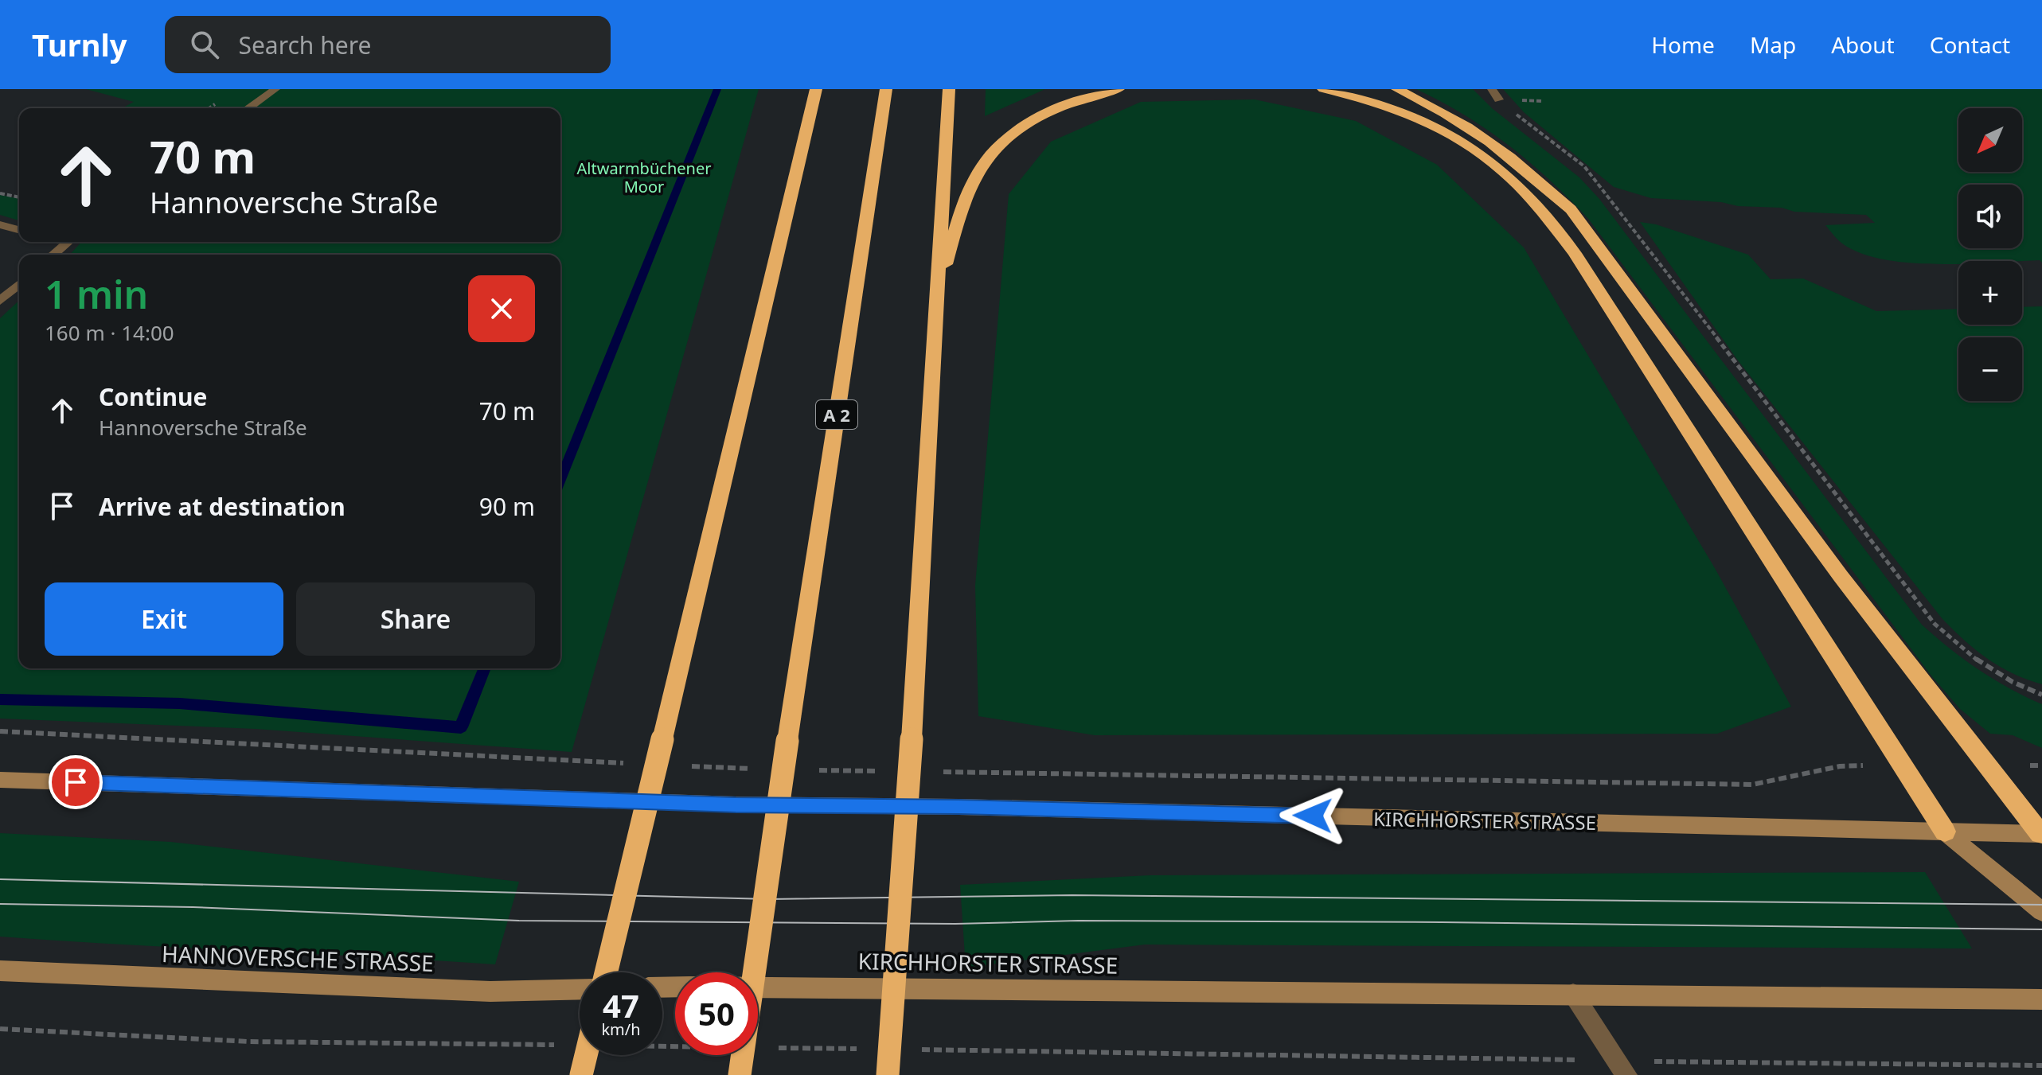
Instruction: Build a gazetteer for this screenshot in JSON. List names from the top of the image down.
{
  "streets": {
    "highway": ["A 2"],
    "main road": ["KIRCHHORSTER STRASSE", "HANNOVERSCHE STRASSE"]
  },
  "parks": ["Altwarmbüchener Moor"],
  "north": "bottom left",
  "page": {
    "header": "Turnly",
    "search": "Search here",
    "nav": [
      "Home",
      "Map",
      "About",
      "Contact"
    ],
    "map_buttons": ["+", "−"],
    "turn": ["70 m", "Hannoversche Straße"],
    "heading": ["1 min", "160 m · 14:00"],
    "list": [
      {
        "name": "Continue",
        "note": "Hannoversche Straße",
        "value": "70 m"
      },
      {
        "name": "Arrive at destination",
        "value": "90 m"
      }
    ],
    "buttons": ["Exit", "Share"],
    "speed": "47 km/h",
    "limit": "50"
  }
}
